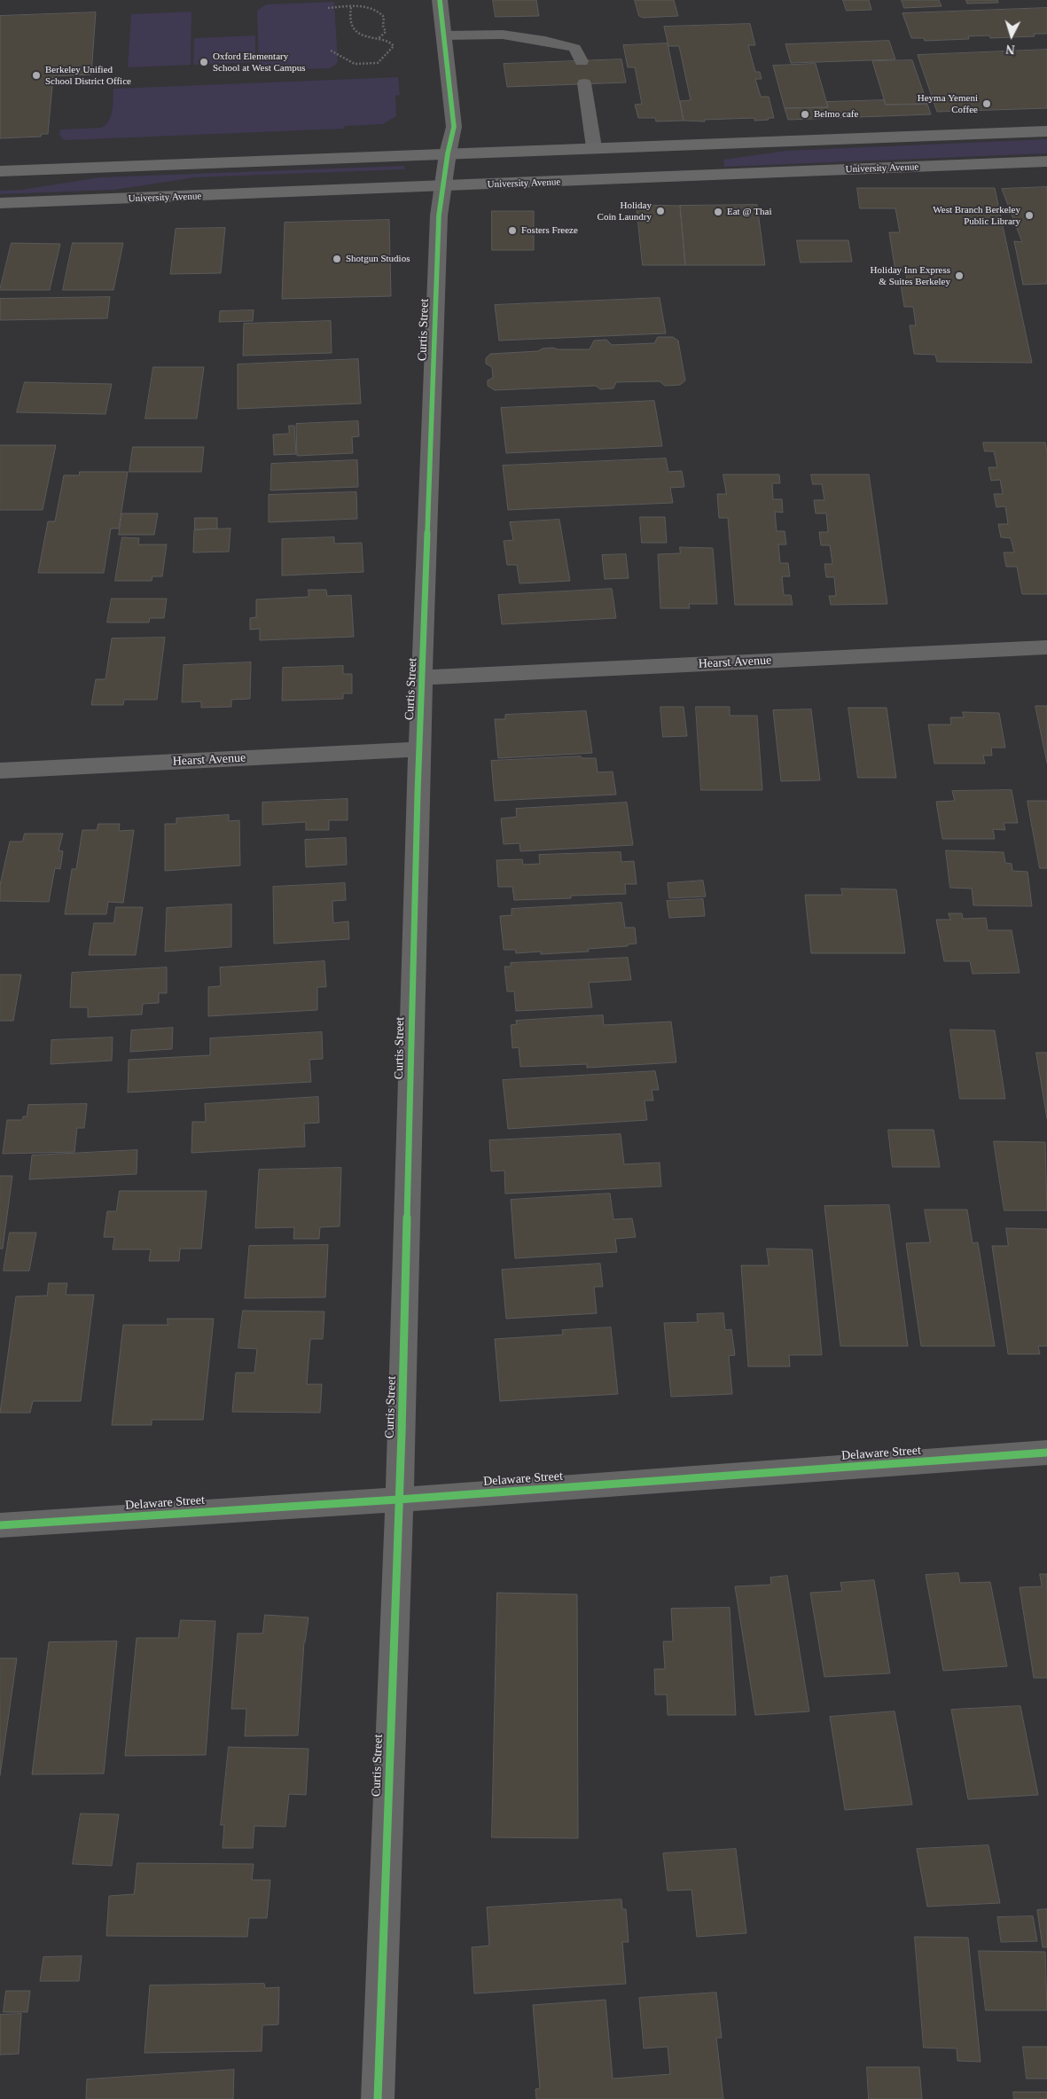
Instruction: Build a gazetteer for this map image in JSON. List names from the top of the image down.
{
  "streets": {
    "main road": ["University Avenue"],
    "street": ["Curtis Street", "Hearst Avenue", "Delaware Street"]
  },
  "crossings": [
    ["University Avenue", "Curtis Street"],
    ["Curtis Street", "Hearst Avenue"],
    ["Curtis Street", "Delaware Street"]
  ],
  "places": [
    "Oxford Elementary School at West Campus",
    "Berkeley Unified School District Office",
    "Heyma Yemeni Coffee",
    "Belmo cafe",
    "Holiday Coin Laundry",
    "Eat @ Thai",
    "West Branch Berkeley Public Library",
    "Fosters Freeze",
    "Shotgun Studios",
    "Holiday Inn Express & Suites Berkeley"
  ],
  "north": "bottom"
}
